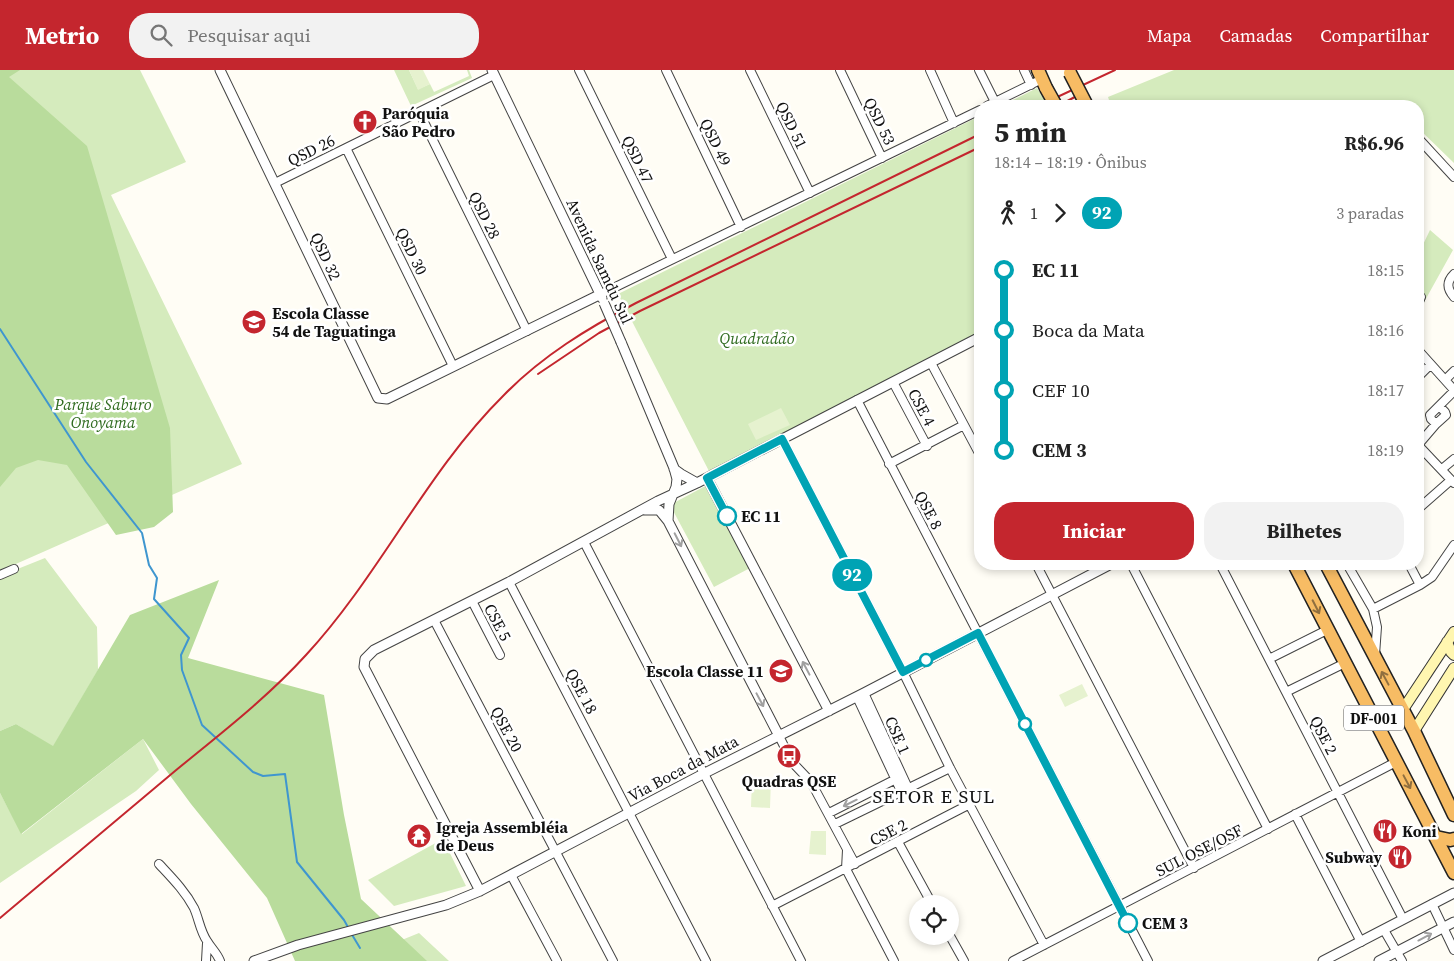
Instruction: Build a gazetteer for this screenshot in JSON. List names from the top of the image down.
{
  "streets": {
    "highway": ["DF-001"],
    "street": [
      "QSD 53",
      "QSD 51",
      "QSD 49",
      "QSD 26",
      "QSD 47",
      "QSD 28",
      "QSD 30",
      "QSD 32",
      "Avenida Samdu Sul",
      "CSE 4",
      "QSE 8",
      "CSE 5",
      "QSE 18",
      "QSE 20",
      "CSE 1",
      "QSE 2",
      "Via Boca da Mata",
      "CSE 2",
      "SUL OSE/OSF"
    ]
  },
  "crossings": [
    ["QSD 26", "QSD 28"],
    ["QSD 26", "QSD 30"],
    ["QSD 26", "QSD 32"],
    ["QSD 26", "Avenida Samdu Sul"],
    ["QSD 30", "QSD 32"],
    ["QSE 8", "Via Boca da Mata"],
    ["QSE 8", "SUL OSE/OSF"],
    ["QSE 18", "Via Boca da Mata"],
    ["DF-001", "SUL OSE/OSF"],
    ["QSE 20", "Via Boca da Mata"],
    ["CSE 1", "Via Boca da Mata"],
    ["QSE 2", "SUL OSE/OSF"]
  ],
  "districts": ["SETOR E SUL"],
  "parks": ["Quadradão", "Parque Saburo Onoyama"],
  "places": {
    "church": ["Paróquia São Pedro"],
    "school or university": ["Escola Classe 54 de Taguatinga", "Escola Classe 11"],
    "other": ["EC 11", "CEM 3"],
    "bus stop": ["Quadras QSE"],
    "restaurant": ["Koni", "Subway"],
    "temple": ["Igreja Assembléia de Deus"]
  },
  "lines": ["bus line 92"],
  "page": {
    "header": "Metrio",
    "search": "Pesquisar aqui",
    "nav": ["Mapa", "Camadas", "Compartilhar"],
    "on_map": "92",
    "heading": ["5 min", "18:14 – 18:19 · Ônibus", "R$6.96"],
    "legs": ["1", "92", "3 paradas"],
    "list": [
      {
        "name": "EC 11",
        "value": "18:15"
      },
      {
        "name": "Boca da Mata",
        "value": "18:16"
      },
      {
        "name": "CEF 10",
        "value": "18:17"
      },
      {
        "name": "CEM 3",
        "value": "18:19"
      }
    ],
    "buttons": ["Iniciar", "Bilhetes"]
  }
}
